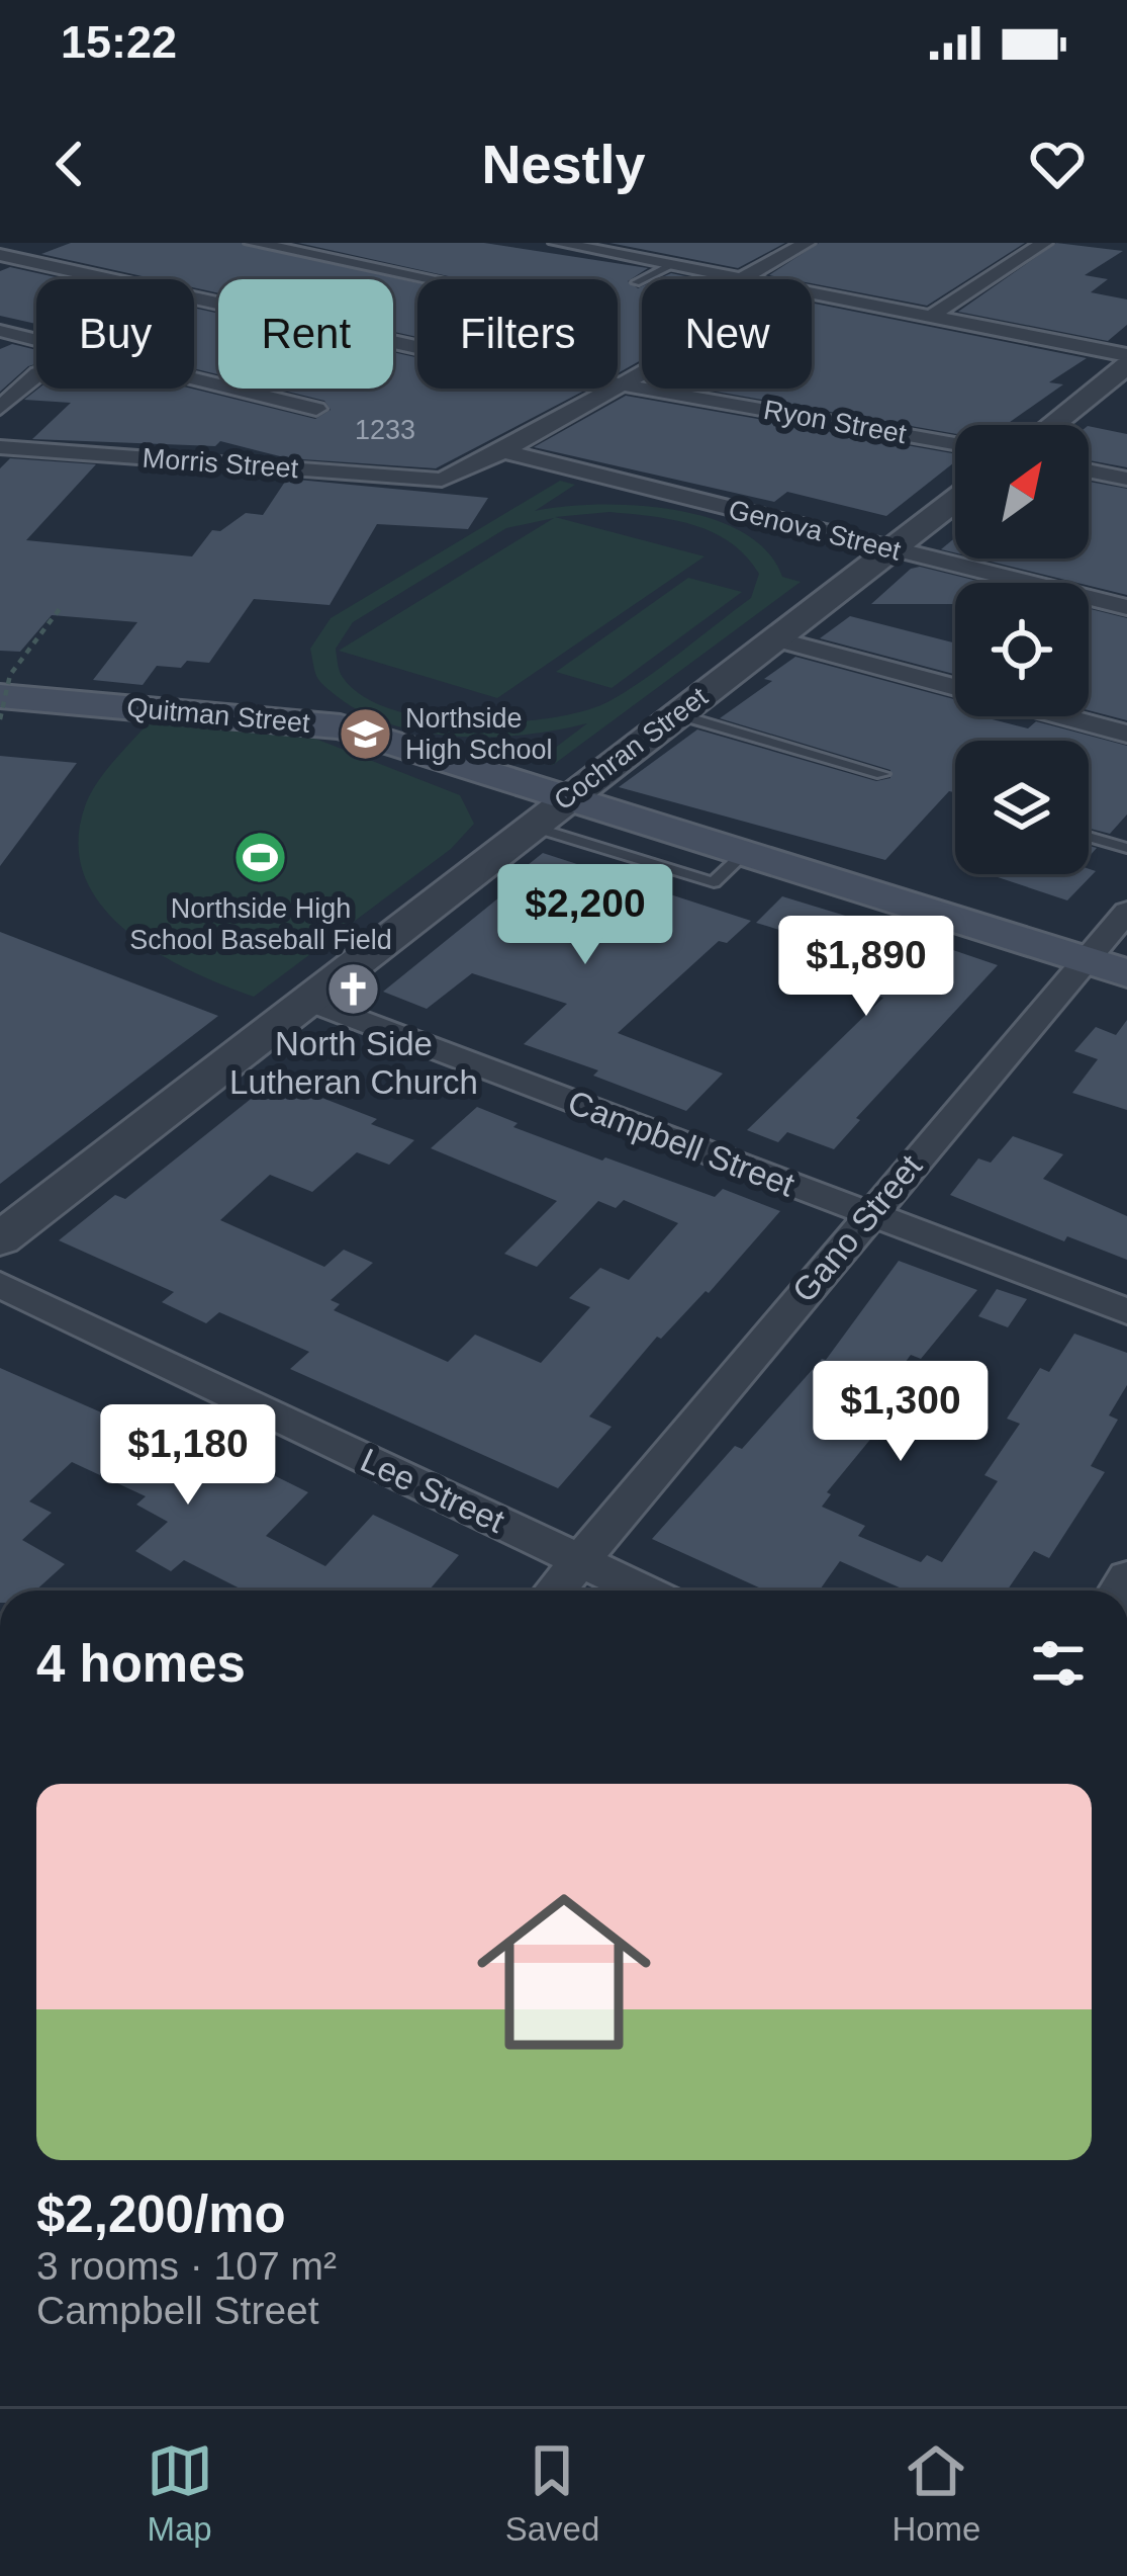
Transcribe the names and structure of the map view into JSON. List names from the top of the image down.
{
  "streets": {
    "main road": ["Quitman Street"],
    "street": [
      "Ryon Street",
      "Morris Street",
      "Genova Street",
      "Cochran Street",
      "Campbell Street",
      "Gano Street",
      "Lee Street"
    ]
  },
  "crossings": [
    ["Morris Street", "Genova Street"],
    ["Genova Street", "Cochran Street"],
    ["Quitman Street", "Cochran Street"],
    ["Quitman Street", "Gano Street"],
    ["Cochran Street", "Campbell Street"],
    ["Campbell Street", "Gano Street"],
    ["Gano Street", "Lee Street"]
  ],
  "places": {
    "school or university": ["Northside High School"],
    "sports": ["Northside High School Baseball Field"],
    "church": ["North Side Lutheran Church"]
  },
  "house_numbers": ["1233"],
  "north": "top right",
  "page": {
    "status": "15:22",
    "header": "Nestly",
    "chip": [
      "Buy",
      "Rent",
      "Filters",
      "New"
    ],
    "price": [
      "$2,200",
      "$1,890",
      "$1,300",
      "$1,180"
    ],
    "heading": "4 homes",
    "list": [
      {
        "name": "$2,200/mo",
        "note": "3 rooms · 107 m² · Campbell Street"
      }
    ],
    "tabs": ["Map", "Saved", "Home"]
  }
}
